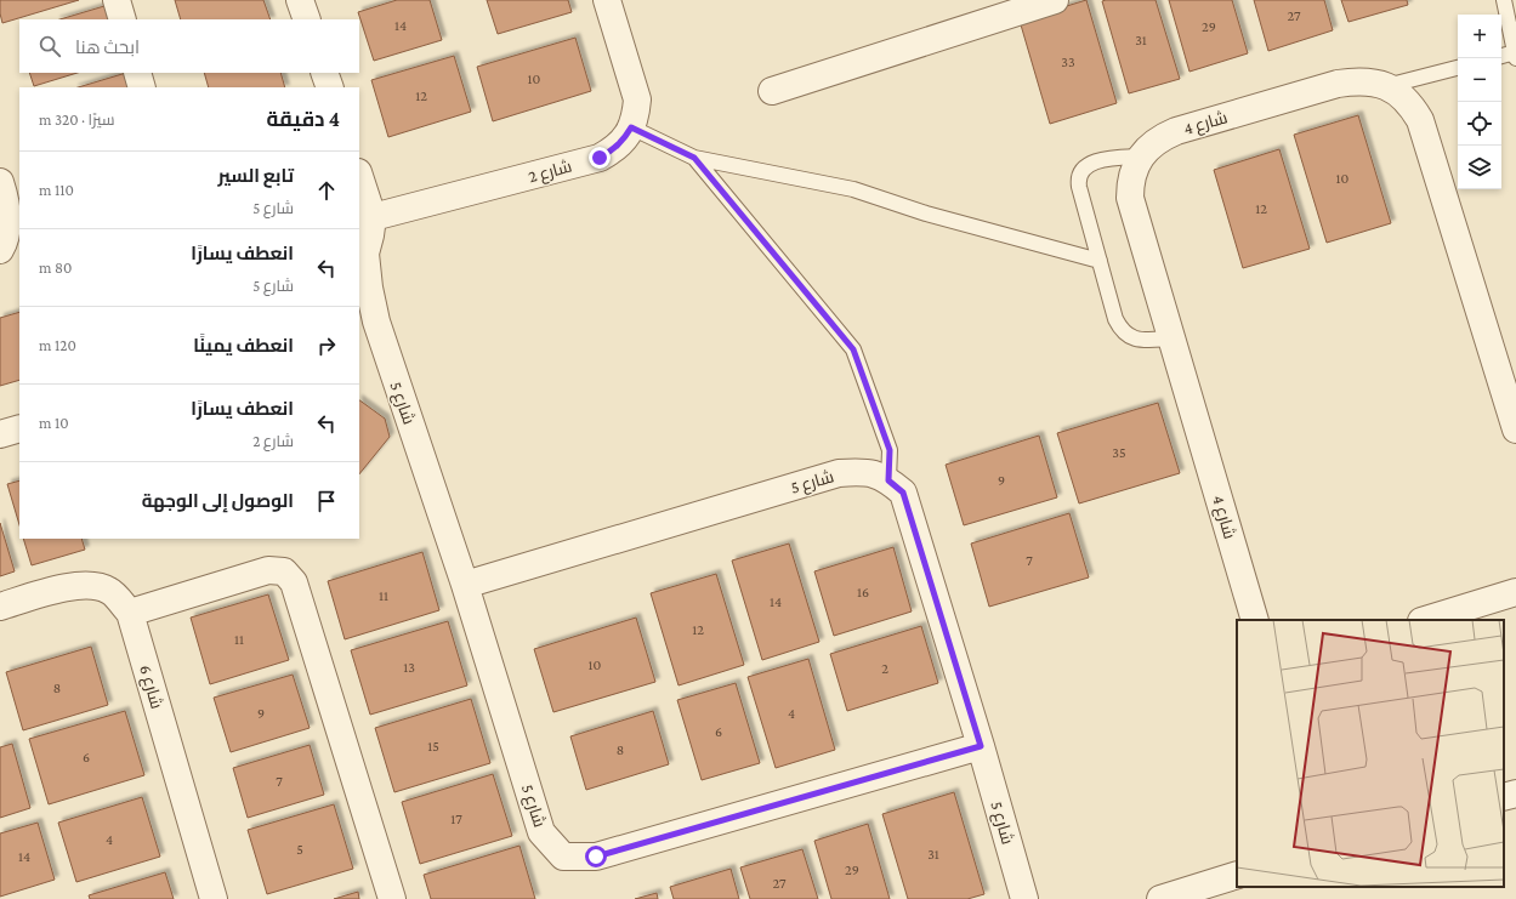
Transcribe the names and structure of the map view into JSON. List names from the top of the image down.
{
  "streets": {
    "street": [
      "شارع 4",
      "شارع 2",
      "شارع 5",
      "شارع 6"
    ]
  },
  "crossings": [
    ["شارع 2", "شارع 5"]
  ],
  "house_numbers": [
    "27",
    "14",
    "29",
    "31",
    "33",
    "10",
    "12",
    "10",
    "12",
    "35",
    "9",
    "7",
    "16",
    "11",
    "14",
    "12",
    "11",
    "10",
    "13",
    "2",
    "8",
    "9",
    "4",
    "6",
    "15",
    "8",
    "6",
    "7",
    "17",
    "4",
    "5",
    "31",
    "14",
    "29",
    "27"
  ],
  "page": {
    "map_buttons": ["+", "−"],
    "search": "ابحث هنا",
    "heading": ["4 دقيقة", "سيرًا · 320 m"],
    "list": [
      ["تابع السير", "شارع 5", "110 m"],
      ["انعطف يسارًا", "شارع 5", "80 m"],
      ["انعطف يمينًا", "120 m"],
      ["انعطف يسارًا", "شارع 2", "10 m"],
      "الوصول إلى الوجهة"
    ]
  }
}
